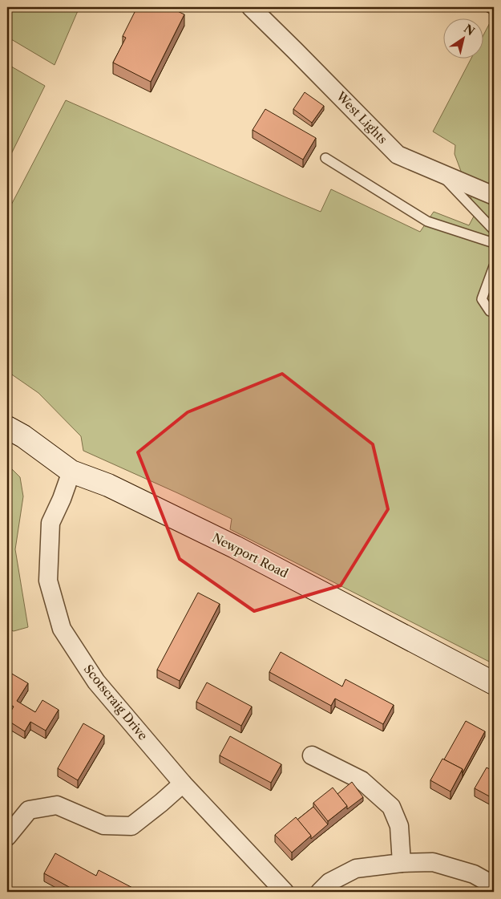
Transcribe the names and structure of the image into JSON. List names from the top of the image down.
{
  "streets": {
    "main road": ["Newport Road"],
    "street": ["West Lights", "Scotscraig Drive"]
  },
  "crossings": [
    ["Newport Road", "Scotscraig Drive"]
  ],
  "north": "top right"
}
